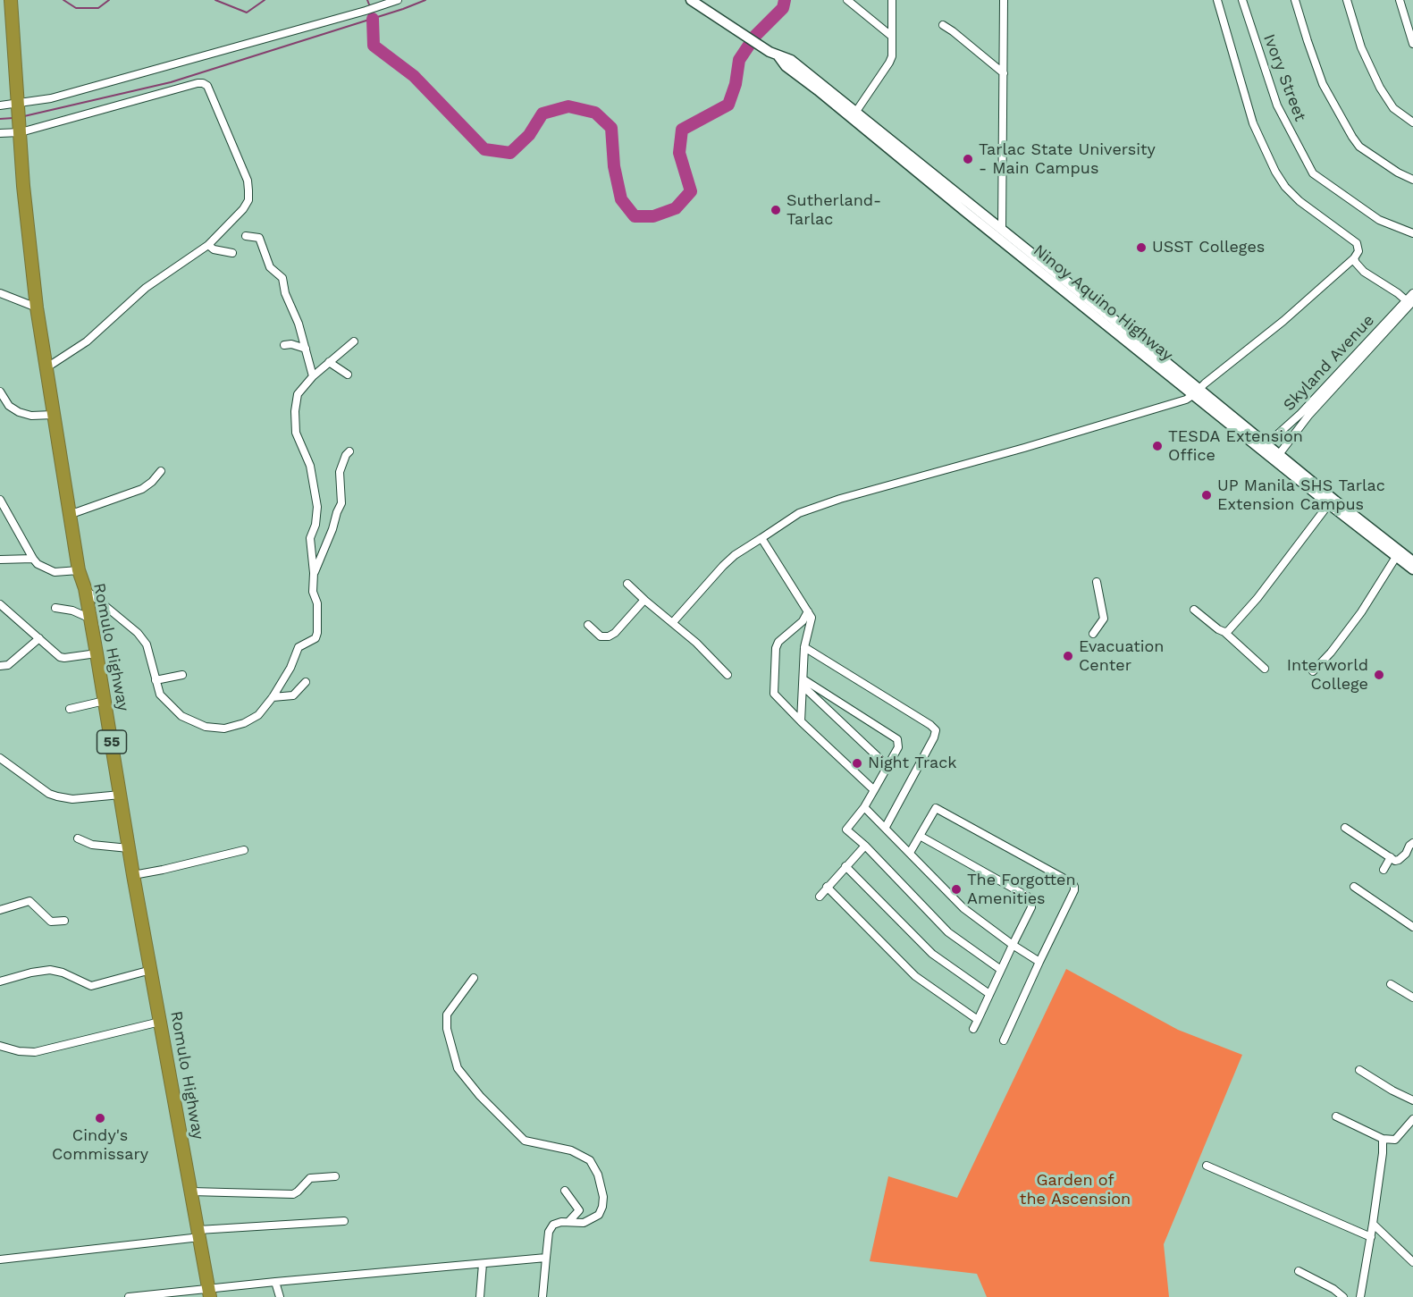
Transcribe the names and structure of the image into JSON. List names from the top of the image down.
{
  "streets": {
    "highway": ["Romulo Highway", "55"],
    "main road": ["Ninoy Aquino Highway"],
    "street": ["Ivory Street", "Skyland Avenue"]
  },
  "crossings": [
    ["Ninoy Aquino Highway", "Skyland Avenue"]
  ],
  "parks": ["Garden of the Ascension"],
  "places": [
    "Tarlac State University - Main Campus",
    "Sutherland- Tarlac",
    "USST Colleges",
    "TESDA Extension Office",
    "UP Manila SHS Tarlac Extension Campus",
    "Evacuation Center",
    "Interworld College",
    "Night Track",
    "The Forgotten Amenities",
    "Cindy's Commissary"
  ]
}
